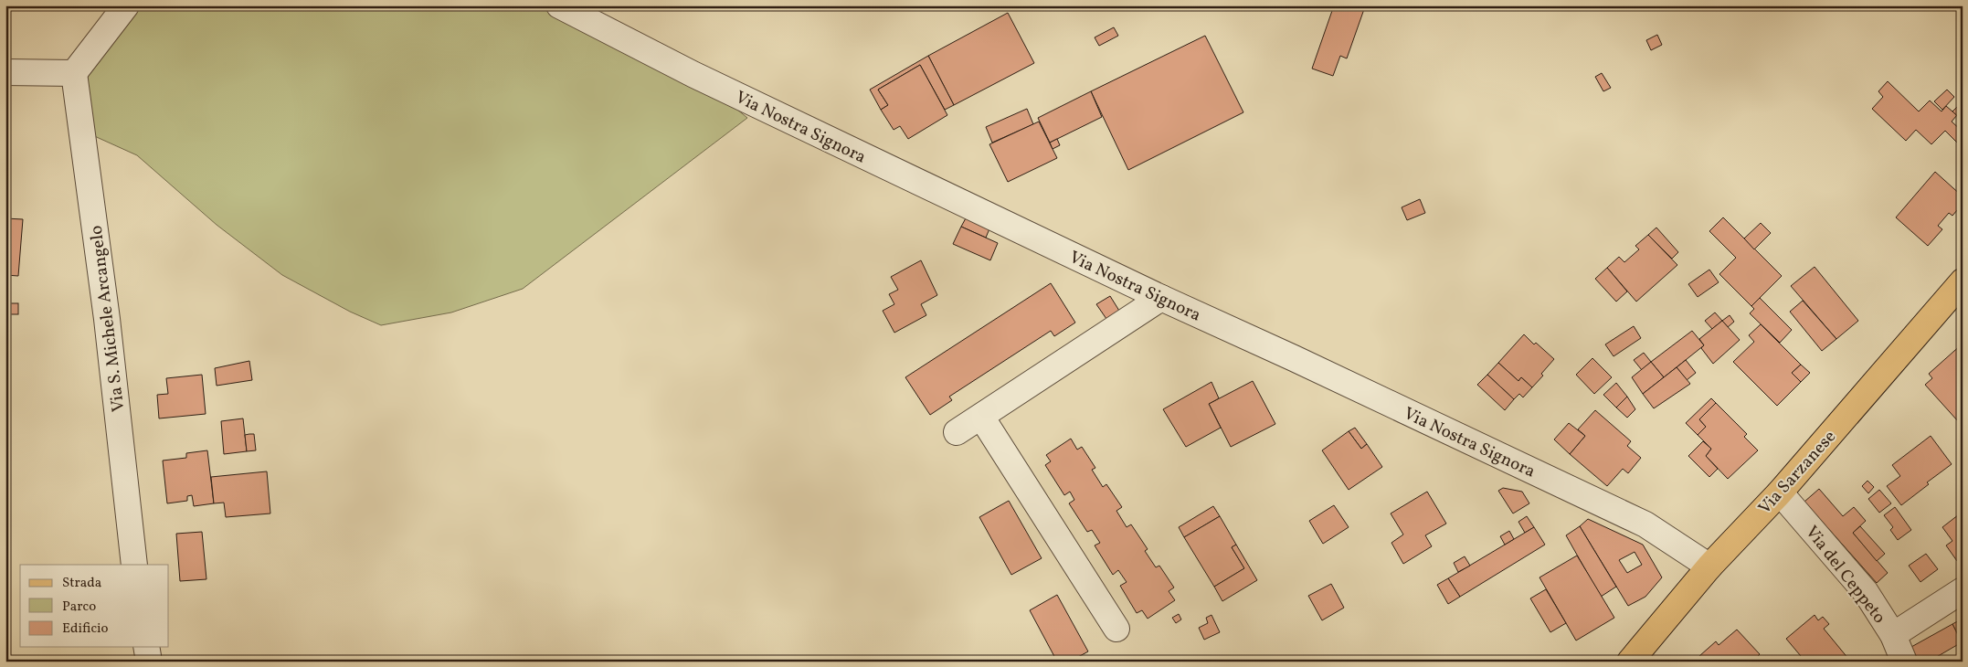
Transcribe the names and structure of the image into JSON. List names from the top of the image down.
{
  "streets": {
    "main road": ["Via Sarzanese"],
    "street": ["Via Nostra Signora", "Via S. Michele Arcangelo", "Via del Ceppeto"]
  },
  "crossings": [
    ["Via Nostra Signora", "Via Sarzanese"],
    ["Via Sarzanese", "Via del Ceppeto"]
  ],
  "legend": ["Strada", "Parco", "Edificio"]
}
